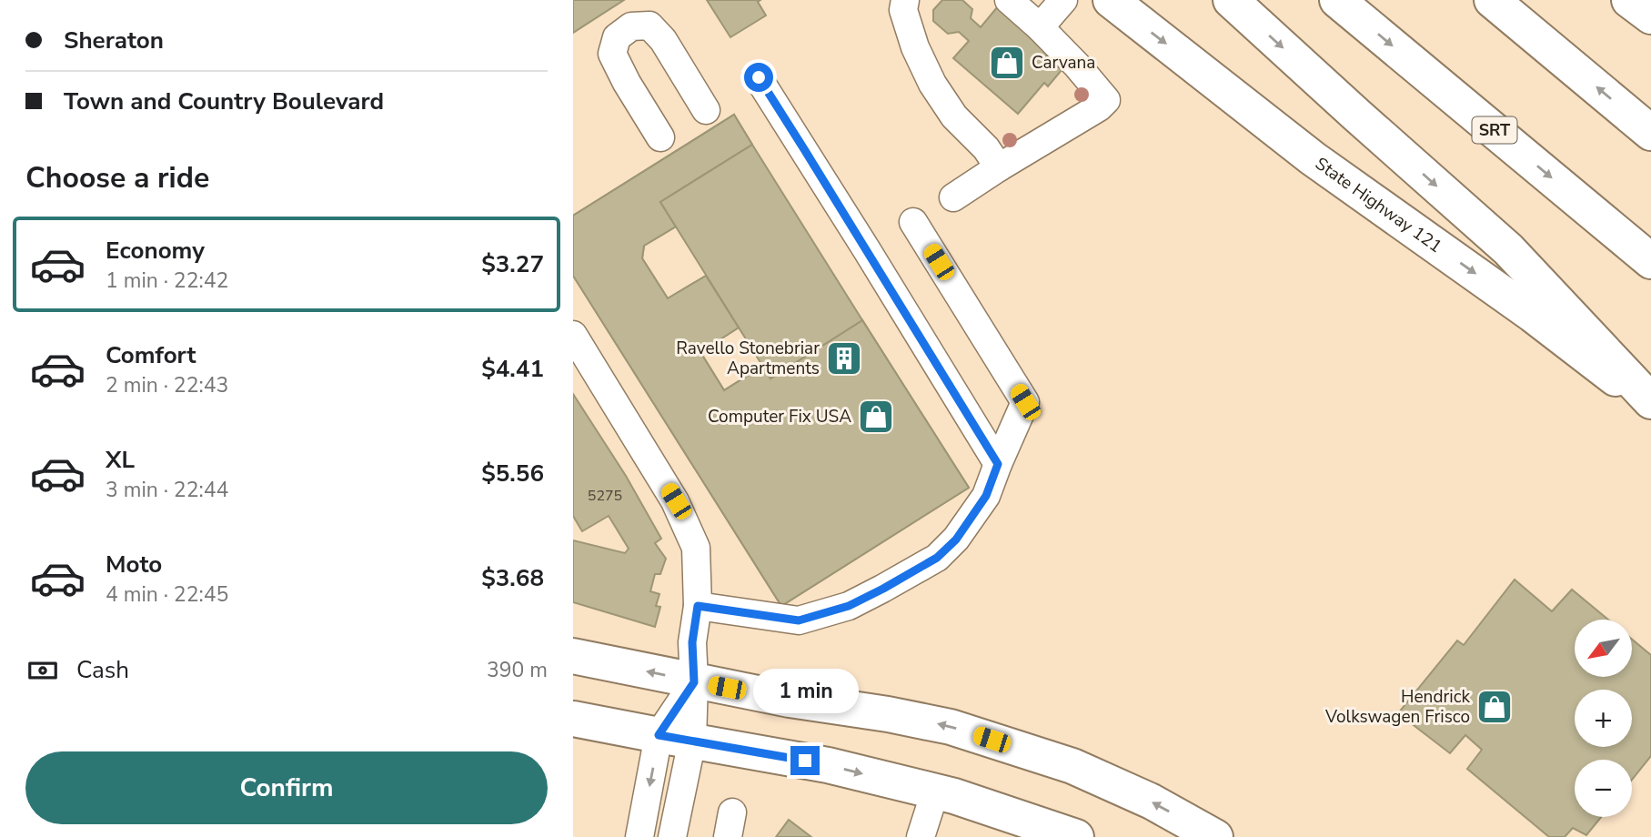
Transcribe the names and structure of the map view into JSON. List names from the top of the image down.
{
  "streets": {
    "main road": ["SRT", "State Highway 121"]
  },
  "places": {
    "shop": ["Carvana", "Computer Fix USA", "Hendrick Volkswagen Frisco"],
    "building": ["Ravello Stonebriar Apartments"]
  },
  "house_numbers": ["5275"],
  "north": "bottom left",
  "page": {
    "banner": ["Sheraton", "Town and Country Boulevard"],
    "heading": "Choose a ride",
    "list": [
      {
        "name": "Economy",
        "note": "1 min · 22:42",
        "value": "$3.27"
      },
      {
        "name": "Comfort",
        "note": "2 min · 22:43",
        "value": "$4.41"
      },
      {
        "name": "XL",
        "note": "3 min · 22:44",
        "value": "$5.56"
      },
      {
        "name": "Moto",
        "note": "4 min · 22:45",
        "value": "$3.68"
      }
    ],
    "map_buttons": ["+", "−"],
    "pay": ["Cash", "390 m"],
    "bubble": "1 min",
    "buttons": "Confirm"
  }
}
